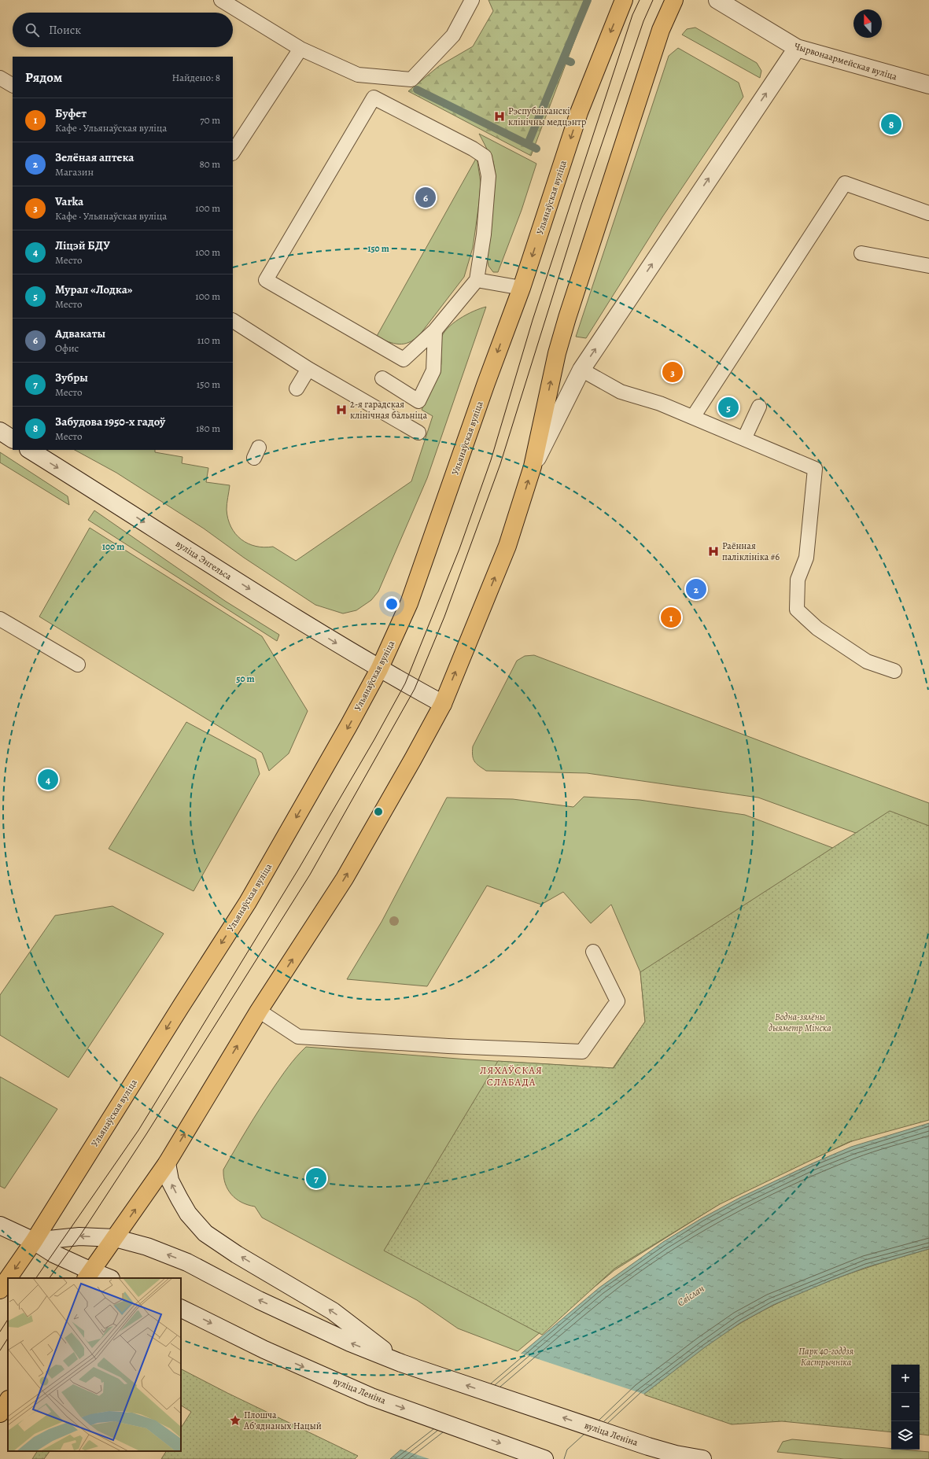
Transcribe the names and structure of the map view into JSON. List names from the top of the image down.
{
  "streets": {
    "main road": [
      "Чырвонаармейская вуліца",
      "Ульянаўская вуліца",
      "вуліца Энгельса",
      "вуліца Леніна"
    ]
  },
  "crossings": [
    ["Ульянаўская вуліца", "вуліца Энгельса"],
    ["Ульянаўская вуліца", "вуліца Леніна"]
  ],
  "one_way": ["вуліца Энгельса"],
  "districts": ["ЛЯХАЎСКАЯ СЛАБАДА"],
  "water": ["Свіслач"],
  "parks": ["Водна-зялёны дыяметр Мінска", "Парк 40-годдзя Кастрычніка"],
  "places": {
    "hospital": ["Рэспубліканскі клінічны медцэнтр", "2-я гарадская клінічная бальніца", "Раённая паліклініка #6"],
    "place": ["Плошча Абʼяднаных Нацый"]
  },
  "north": "top",
  "page": {
    "search": "Поиск",
    "heading": ["Рядом", "Найдено: 8"],
    "list": [
      {
        "mark": "1",
        "name": "Буфет",
        "note": "Кафе · Ульянаўская вуліца",
        "value": "70 m"
      },
      {
        "mark": "2",
        "name": "Зелёная аптека",
        "note": "Магазин",
        "value": "80 m"
      },
      {
        "mark": "3",
        "name": "Varka",
        "note": "Кафе · Ульянаўская вуліца",
        "value": "100 m"
      },
      {
        "mark": "4",
        "name": "Ліцэй БДУ",
        "note": "Место",
        "value": "100 m"
      },
      {
        "mark": "5",
        "name": "Мурал «Лодка»",
        "note": "Место",
        "value": "100 m"
      },
      {
        "mark": "6",
        "name": "Адвакаты",
        "note": "Офис",
        "value": "110 m"
      },
      {
        "mark": "7",
        "name": "Зубры",
        "note": "Место",
        "value": "150 m"
      },
      {
        "mark": "8",
        "name": "Забудова 1950-х гадоў",
        "note": "Место",
        "value": "180 m"
      }
    ],
    "pins": [
      "8",
      "6",
      "3",
      "5",
      "2",
      "1",
      "4",
      "7"
    ],
    "map_buttons": ["+", "−"]
  },
  "rings": ["150 m", "100 m", "50 m"]
}
